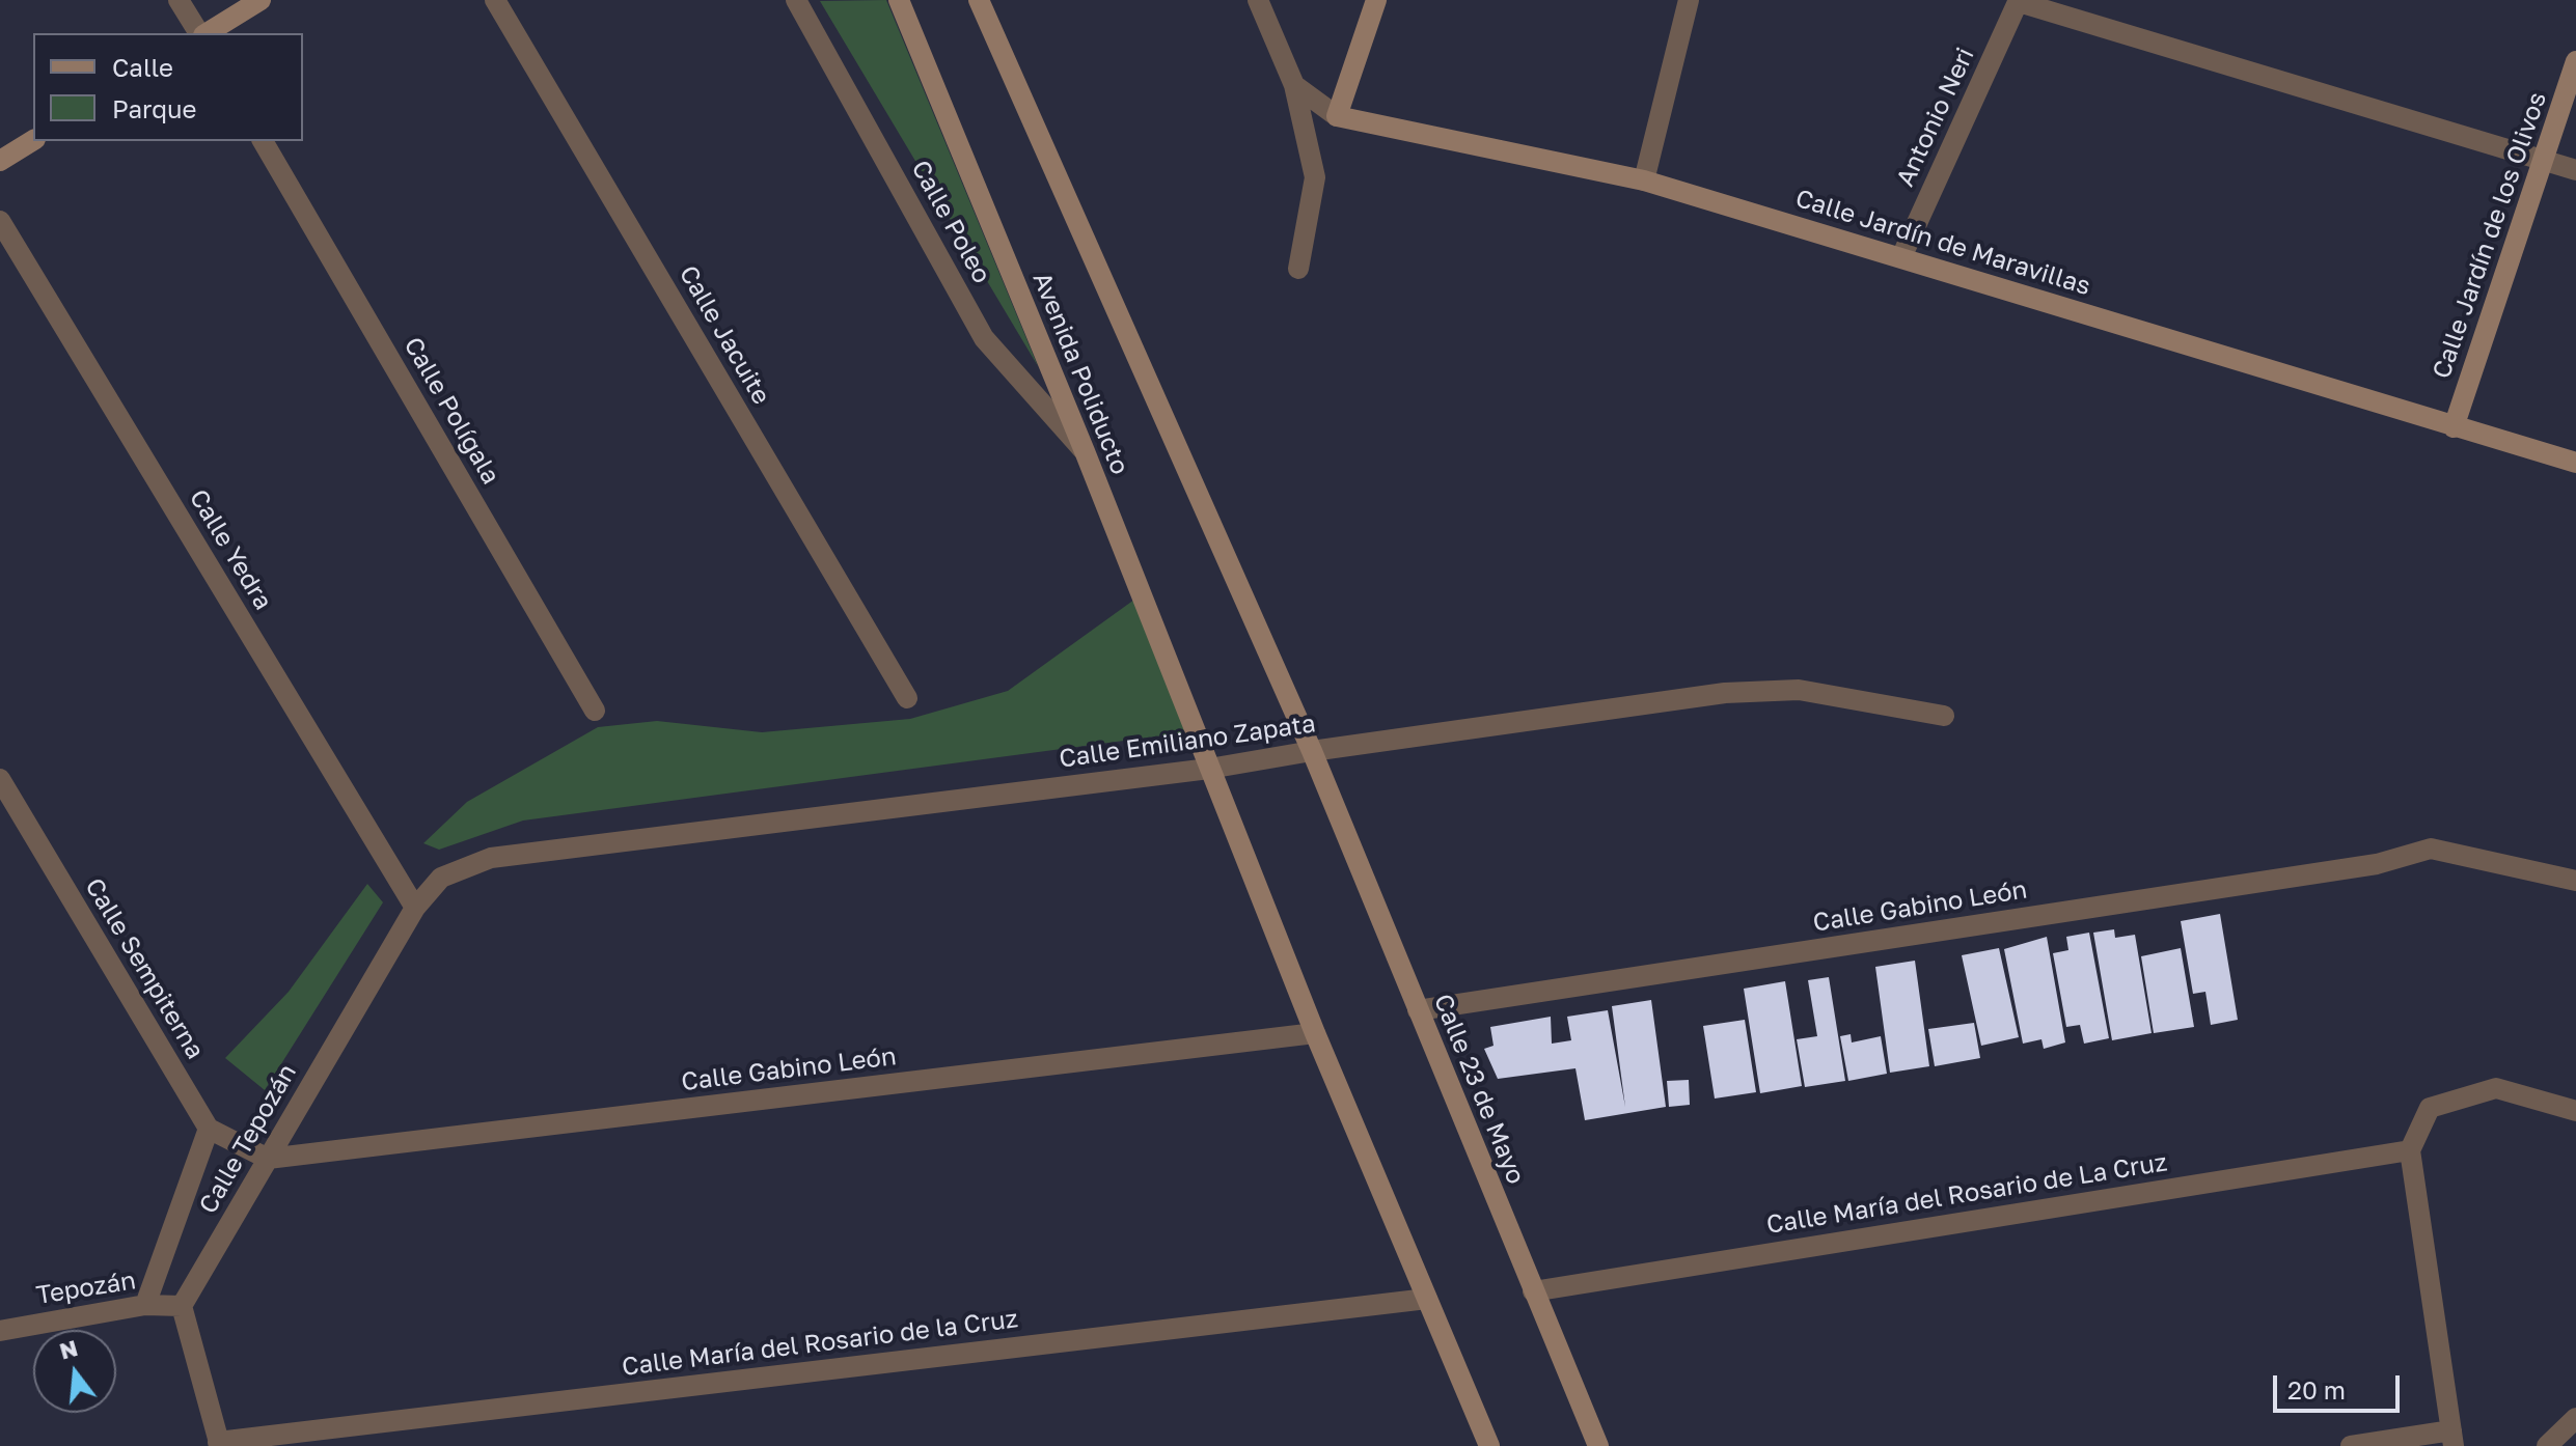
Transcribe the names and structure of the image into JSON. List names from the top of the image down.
{
  "streets": {
    "street": [
      "Antonio Neri",
      "Calle Poleo",
      "Calle Jardín de los Olivos",
      "Calle Jardín de Maravillas",
      "Calle Jacuite",
      "Avenida Poliducto",
      "Calle Polígala",
      "Calle Yedra",
      "Calle Emiliano Zapata",
      "Calle Gabino León",
      "Calle Sempiterna",
      "Calle 23 de Mayo",
      "Calle Tepozán",
      "Calle María del Rosario de La Cruz",
      "Tepozán",
      "Calle María del Rosario de la Cruz"
    ]
  },
  "crossings": [
    ["Antonio Neri", "Calle Jardín de Maravillas"],
    ["Calle Poleo", "Avenida Poliducto"],
    ["Calle Jardín de los Olivos", "Calle Jardín de Maravillas"],
    ["Avenida Poliducto", "Calle Emiliano Zapata"],
    ["Calle Yedra", "Calle Tepozán"],
    ["Calle Emiliano Zapata", "Calle 23 de Mayo"],
    ["Calle Emiliano Zapata", "Calle Tepozán"],
    ["Calle Gabino León", "Calle 23 de Mayo"],
    ["Calle Gabino León", "Calle Tepozán"],
    ["Calle Sempiterna", "Calle Tepozán"],
    ["Calle 23 de Mayo", "Calle María del Rosario de La Cruz"],
    ["Calle Tepozán", "Tepozán"]
  ],
  "legend": ["Calle", "Parque"],
  "scale_bar": "20 m",
  "north": "top"
}
